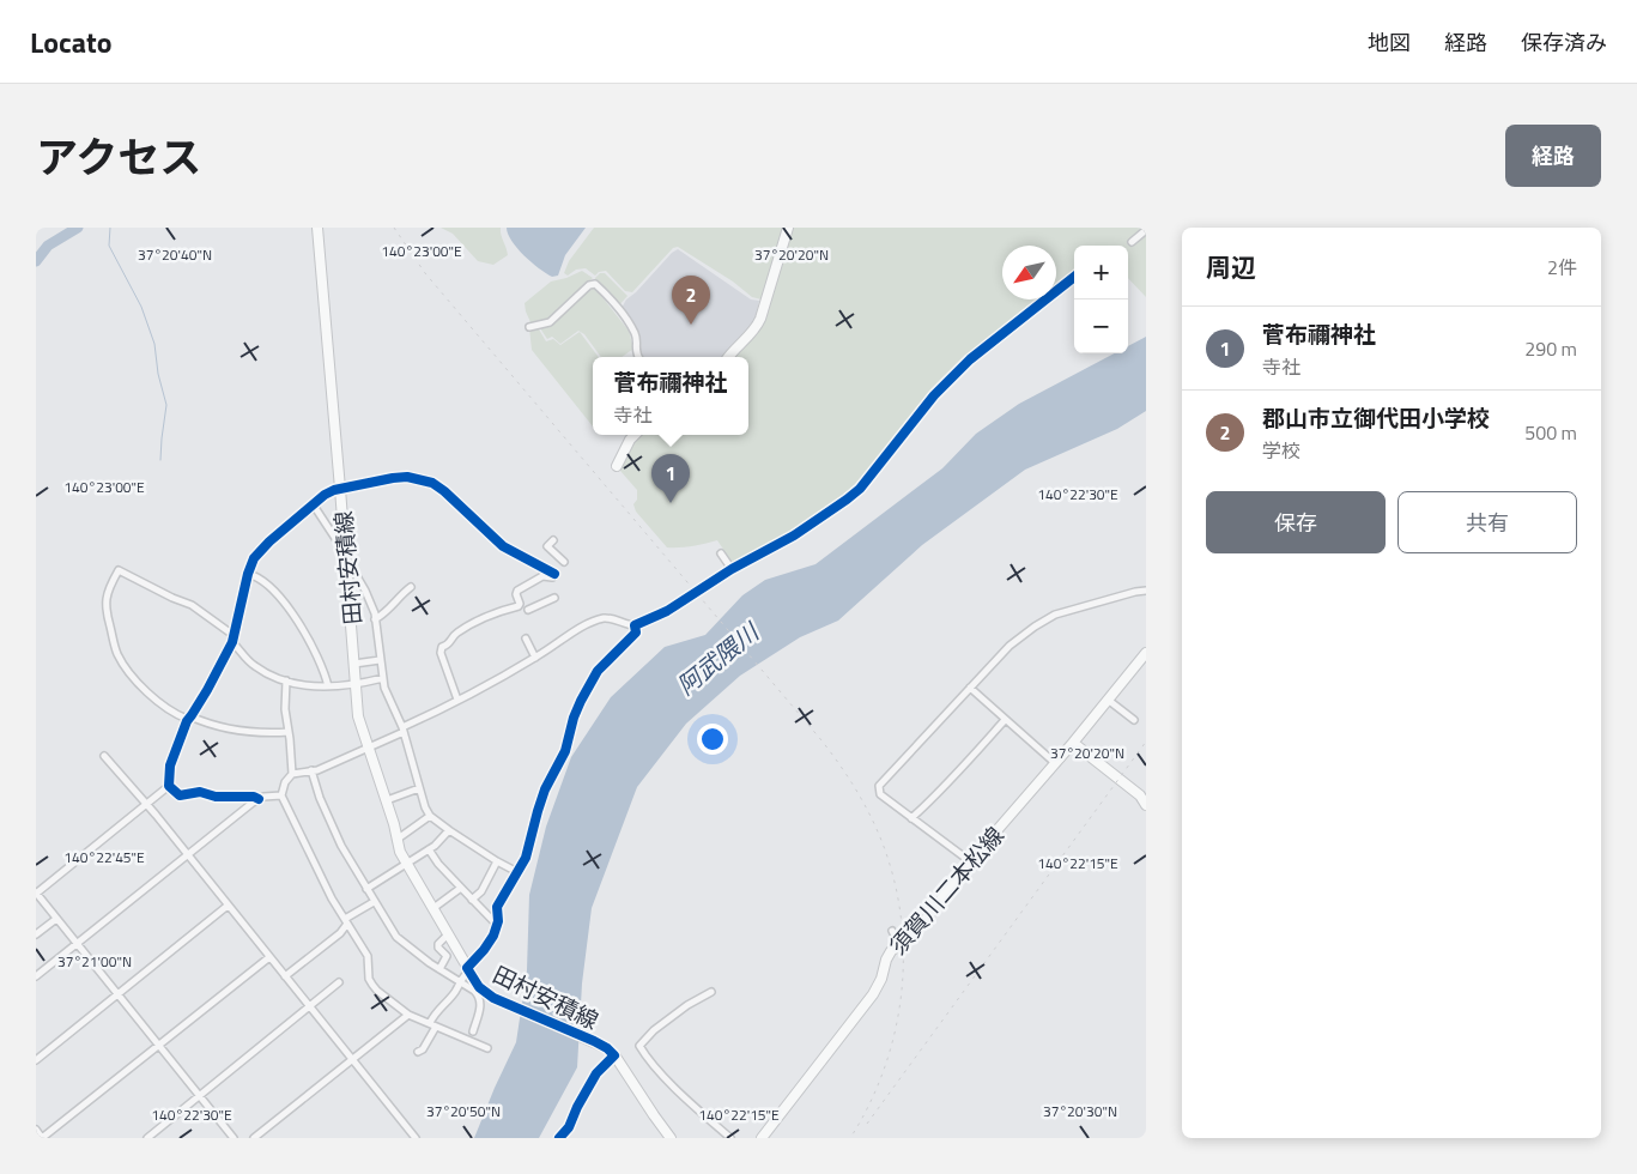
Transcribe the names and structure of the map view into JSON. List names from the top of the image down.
{
  "streets": {
    "main road": ["田村安積線", "須賀川二本松線"]
  },
  "water": ["阿武隈川"],
  "north": "bottom left",
  "page": {
    "header": "Locato",
    "nav": ["地図", "経路", "保存済み"],
    "title": "アクセス",
    "buttons": [
      "経路",
      ["保存", "共有"]
    ],
    "heading": ["周辺", "2件"],
    "map_buttons": ["+", "−"],
    "pins": ["2", "1"],
    "list": [
      {
        "mark": "1",
        "name": "菅布禰神社",
        "note": "寺社",
        "value": "290 m"
      },
      {
        "mark": "2",
        "name": "郡山市立御代田小学校",
        "note": "学校",
        "value": "500 m"
      }
    ],
    "popup": ["菅布禰神社", "寺社"]
  },
  "coordinates": [
    "140°23'00\"E",
    "37°20'40\"N",
    "37°20'20\"N",
    "140°22'30\"E",
    "140°22'45\"E",
    "140°22'15\"E",
    "37°21'00\"N",
    "37°20'50\"N",
    "37°20'30\"N"
  ]
}
